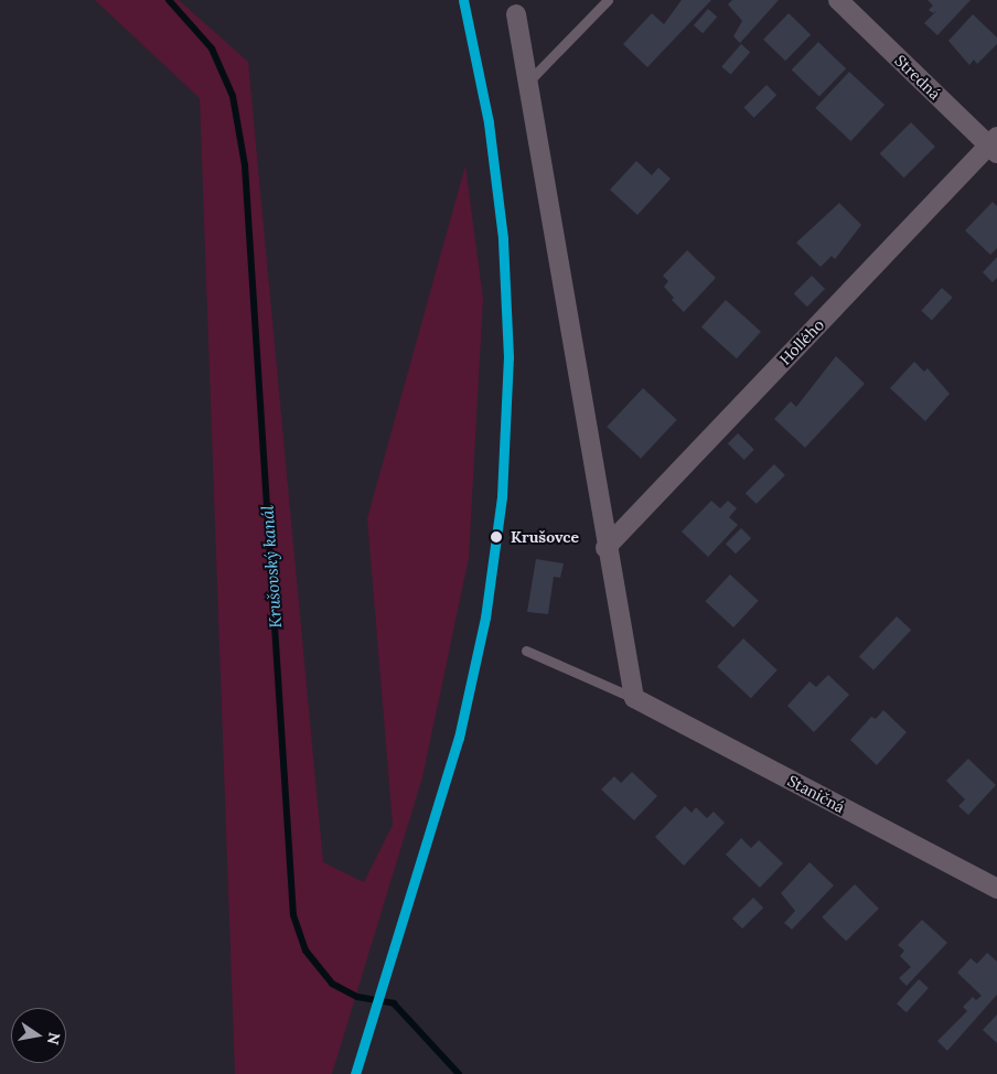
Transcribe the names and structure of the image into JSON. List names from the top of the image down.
{
  "streets": {
    "street": ["Stredná", "Hollého", "Staničná"]
  },
  "crossings": [
    ["Stredná", "Hollého"]
  ],
  "water": ["Krušovský kanál"],
  "places": ["Krušovce"],
  "north": "right"
}
